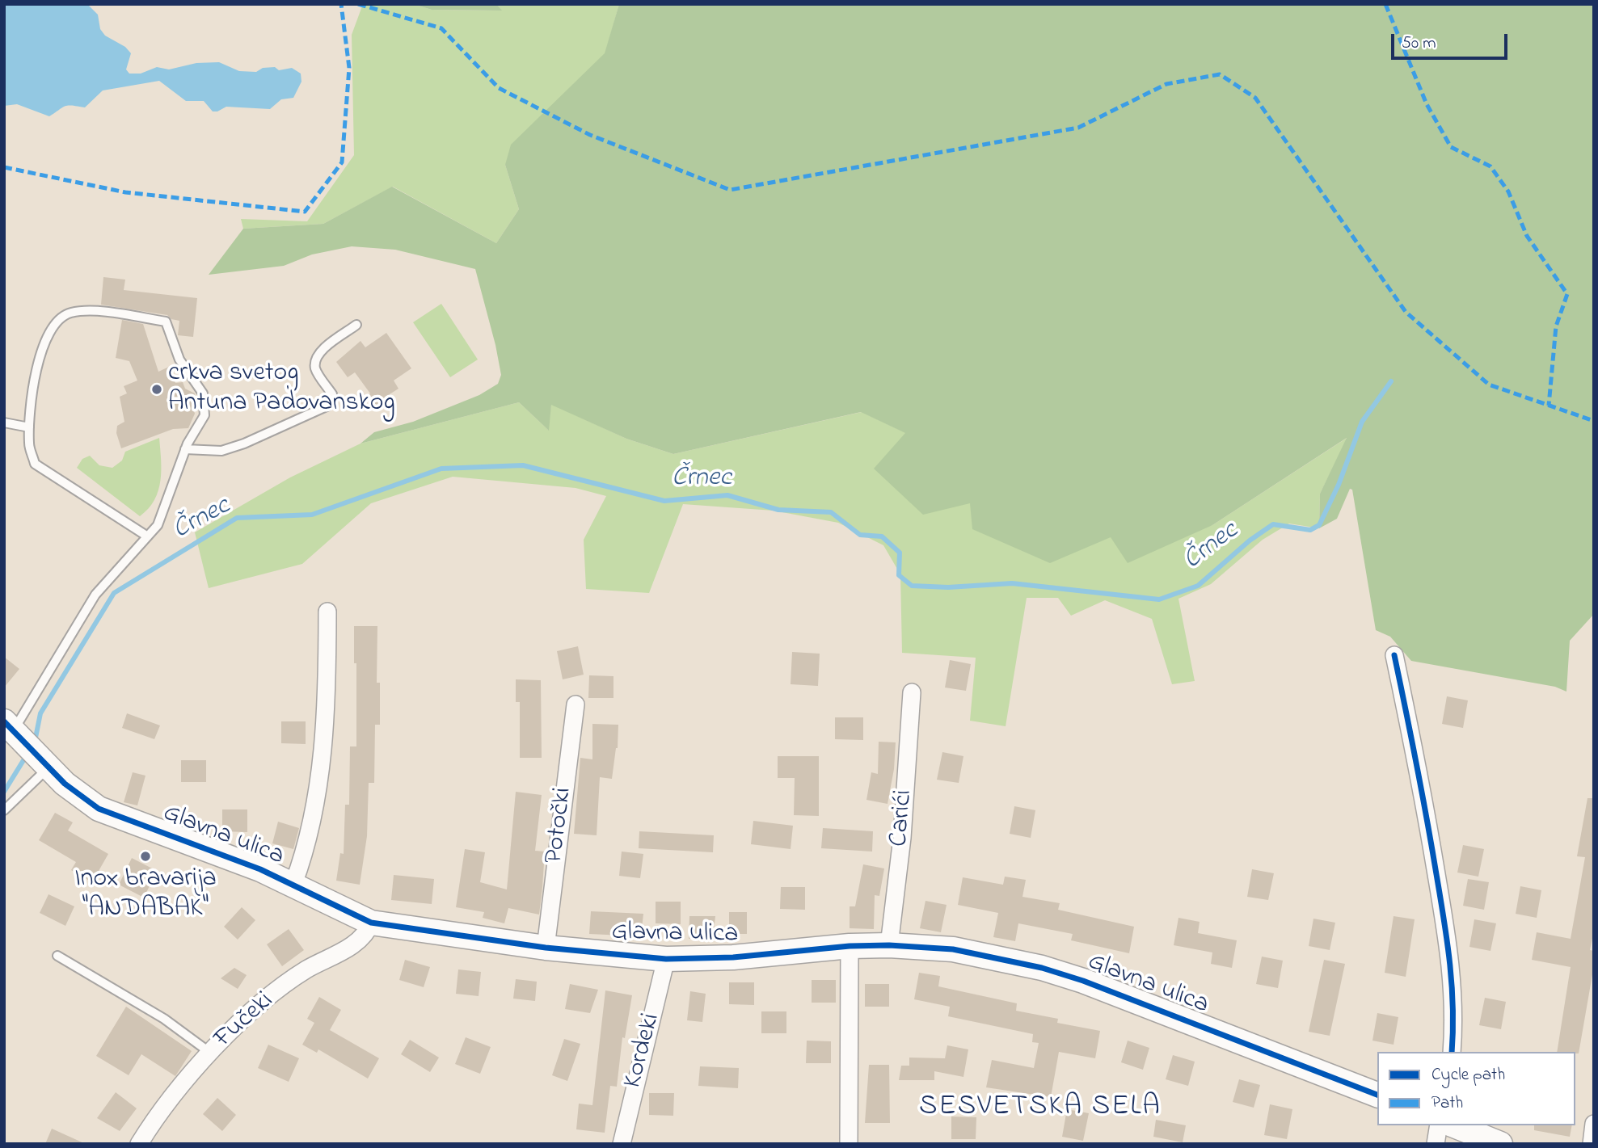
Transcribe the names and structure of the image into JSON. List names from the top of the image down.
{
  "streets": {
    "street": [
      "Carići",
      "Potočki",
      "Glavna ulica",
      "Fučeki",
      "Kordeki"
    ]
  },
  "crossings": [
    ["Carići", "Glavna ulica"],
    ["Potočki", "Glavna ulica"],
    ["Glavna ulica", "Fučeki"],
    ["Glavna ulica", "Kordeki"]
  ],
  "districts": ["SESVETSKA SELA"],
  "water": ["Črnec"],
  "places": ["crkva svetog Antuna Padovanskog", "Inox bravarija \"ANDABAK\""],
  "legend": ["Cycle path", "Path"],
  "scale_bar": "50 m"
}
